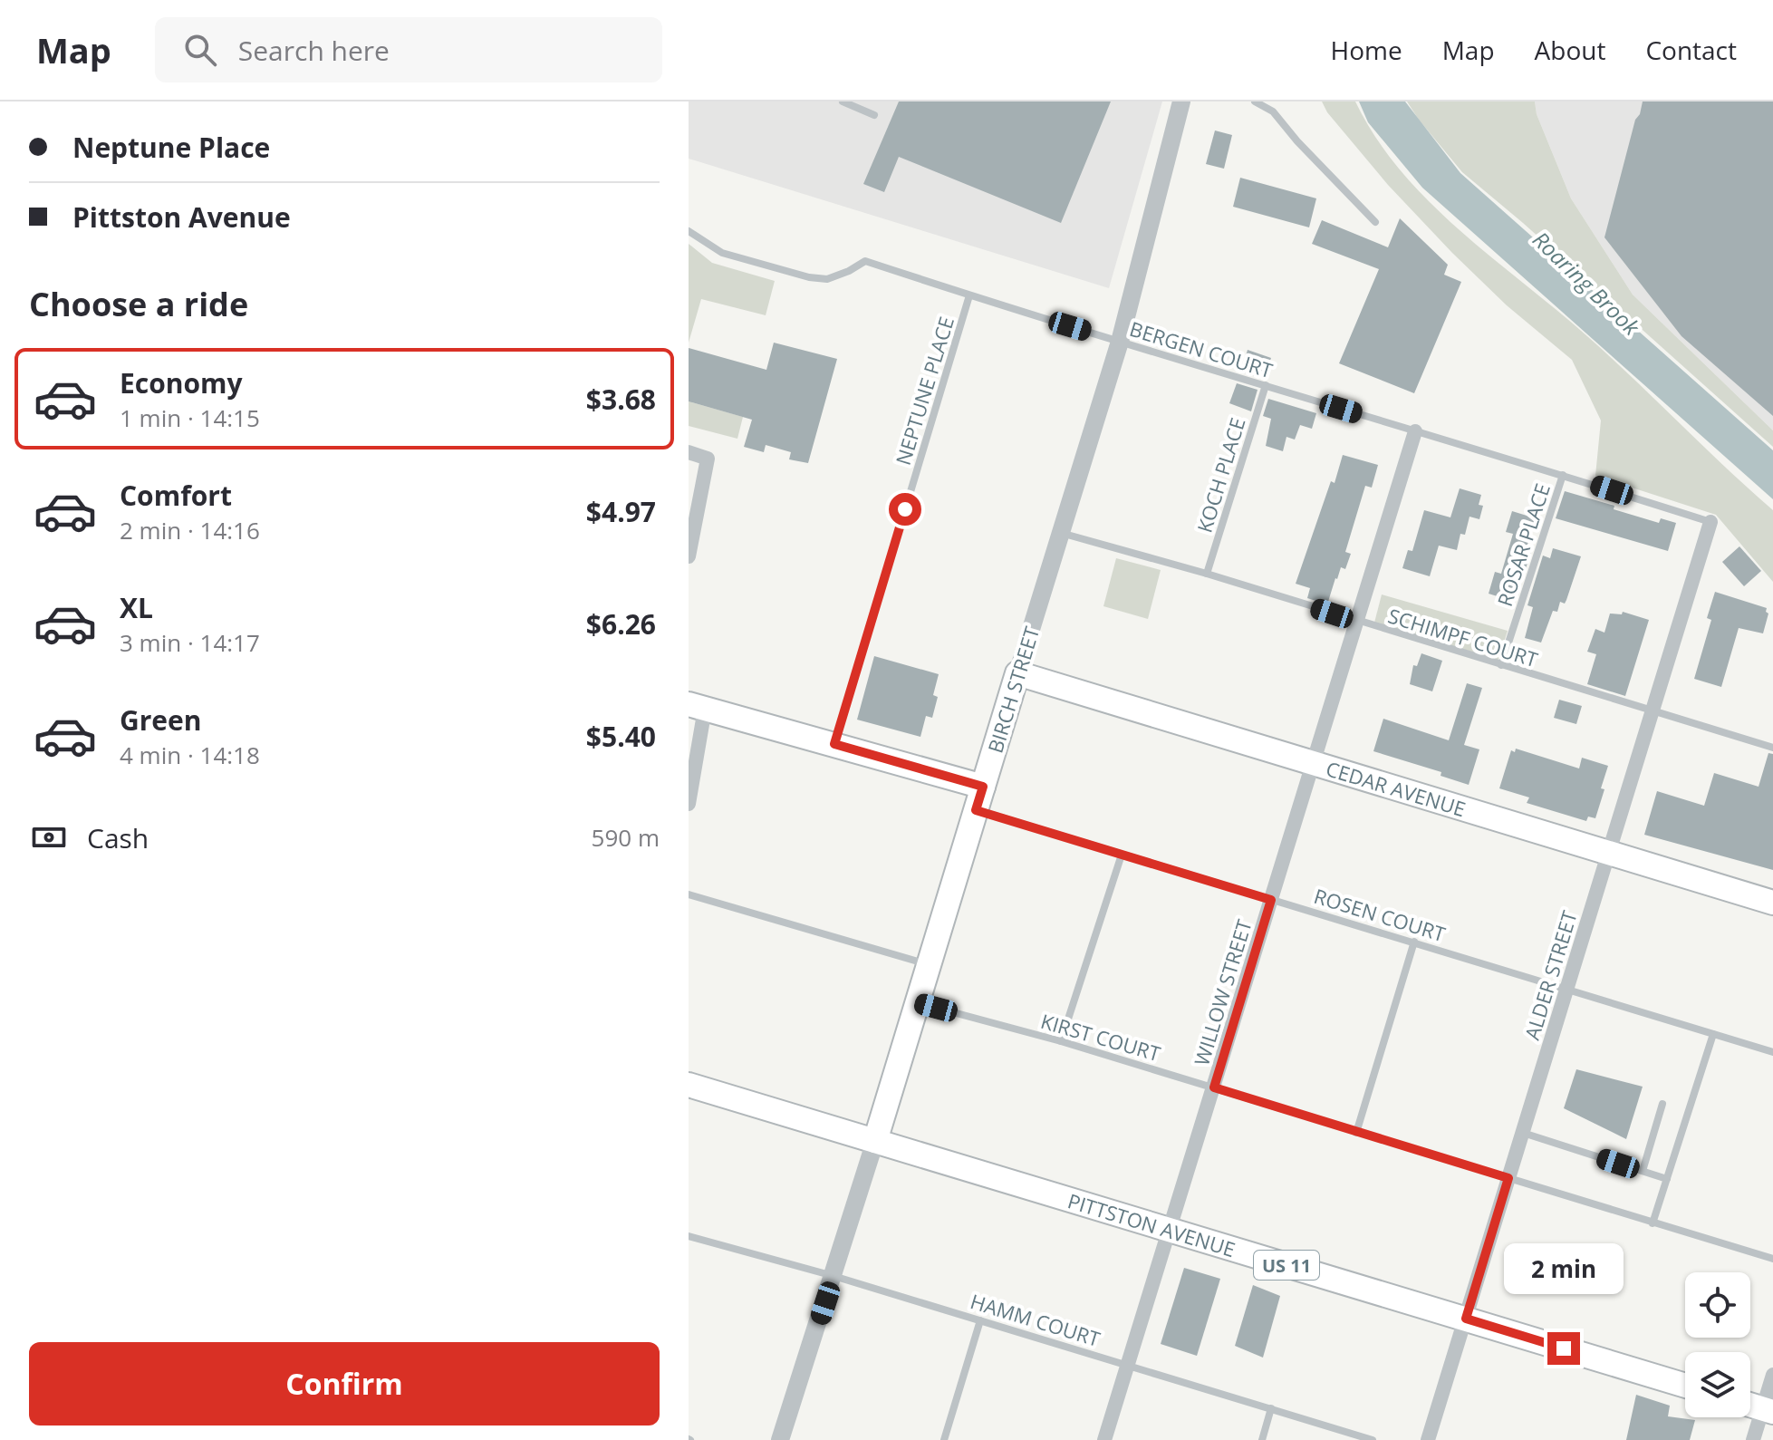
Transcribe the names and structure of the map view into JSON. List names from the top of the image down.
{
  "streets": {
    "main road": [
      "BIRCH STREET",
      "CEDAR AVENUE",
      "PITTSTON AVENUE",
      "US 11"
    ],
    "street": ["ALDER STREET", "WILLOW STREET"],
    "lane": [
      "BERGEN COURT",
      "NEPTUNE PLACE",
      "KOCH PLACE",
      "ROSAR PLACE",
      "SCHIMPF COURT",
      "ROSEN COURT",
      "KIRST COURT",
      "HAMM COURT"
    ]
  },
  "crossings": [
    ["BERGEN COURT", "NEPTUNE PLACE"],
    ["BERGEN COURT", "KOCH PLACE"],
    ["BERGEN COURT", "ROSAR PLACE"],
    ["BERGEN COURT", "BIRCH STREET"],
    ["BERGEN COURT", "ALDER STREET"],
    ["BERGEN COURT", "WILLOW STREET"],
    ["KOCH PLACE", "SCHIMPF COURT"],
    ["ROSAR PLACE", "SCHIMPF COURT"],
    ["SCHIMPF COURT", "BIRCH STREET"],
    ["SCHIMPF COURT", "ALDER STREET"],
    ["SCHIMPF COURT", "WILLOW STREET"],
    ["BIRCH STREET", "CEDAR AVENUE"],
    ["BIRCH STREET", "ROSEN COURT"],
    ["BIRCH STREET", "KIRST COURT"],
    ["BIRCH STREET", "PITTSTON AVENUE"],
    ["BIRCH STREET", "HAMM COURT"],
    ["CEDAR AVENUE", "ALDER STREET"],
    ["CEDAR AVENUE", "WILLOW STREET"],
    ["ROSEN COURT", "ALDER STREET"],
    ["ROSEN COURT", "WILLOW STREET"],
    ["ALDER STREET", "KIRST COURT"],
    ["ALDER STREET", "PITTSTON AVENUE"],
    ["WILLOW STREET", "KIRST COURT"],
    ["WILLOW STREET", "PITTSTON AVENUE"],
    ["WILLOW STREET", "HAMM COURT"]
  ],
  "water": ["Roaring Brook"],
  "page": {
    "header": "Map",
    "search": "Search here",
    "nav": [
      "Home",
      "Map",
      "About",
      "Contact"
    ],
    "banner": ["Neptune Place", "Pittston Avenue"],
    "heading": "Choose a ride",
    "list": [
      {
        "name": "Economy",
        "note": "1 min · 14:15",
        "value": "$3.68"
      },
      {
        "name": "Comfort",
        "note": "2 min · 14:16",
        "value": "$4.97"
      },
      {
        "name": "XL",
        "note": "3 min · 14:17",
        "value": "$6.26"
      },
      {
        "name": "Green",
        "note": "4 min · 14:18",
        "value": "$5.40"
      }
    ],
    "pay": ["Cash", "590 m"],
    "bubble": "2 min",
    "buttons": "Confirm"
  }
}
